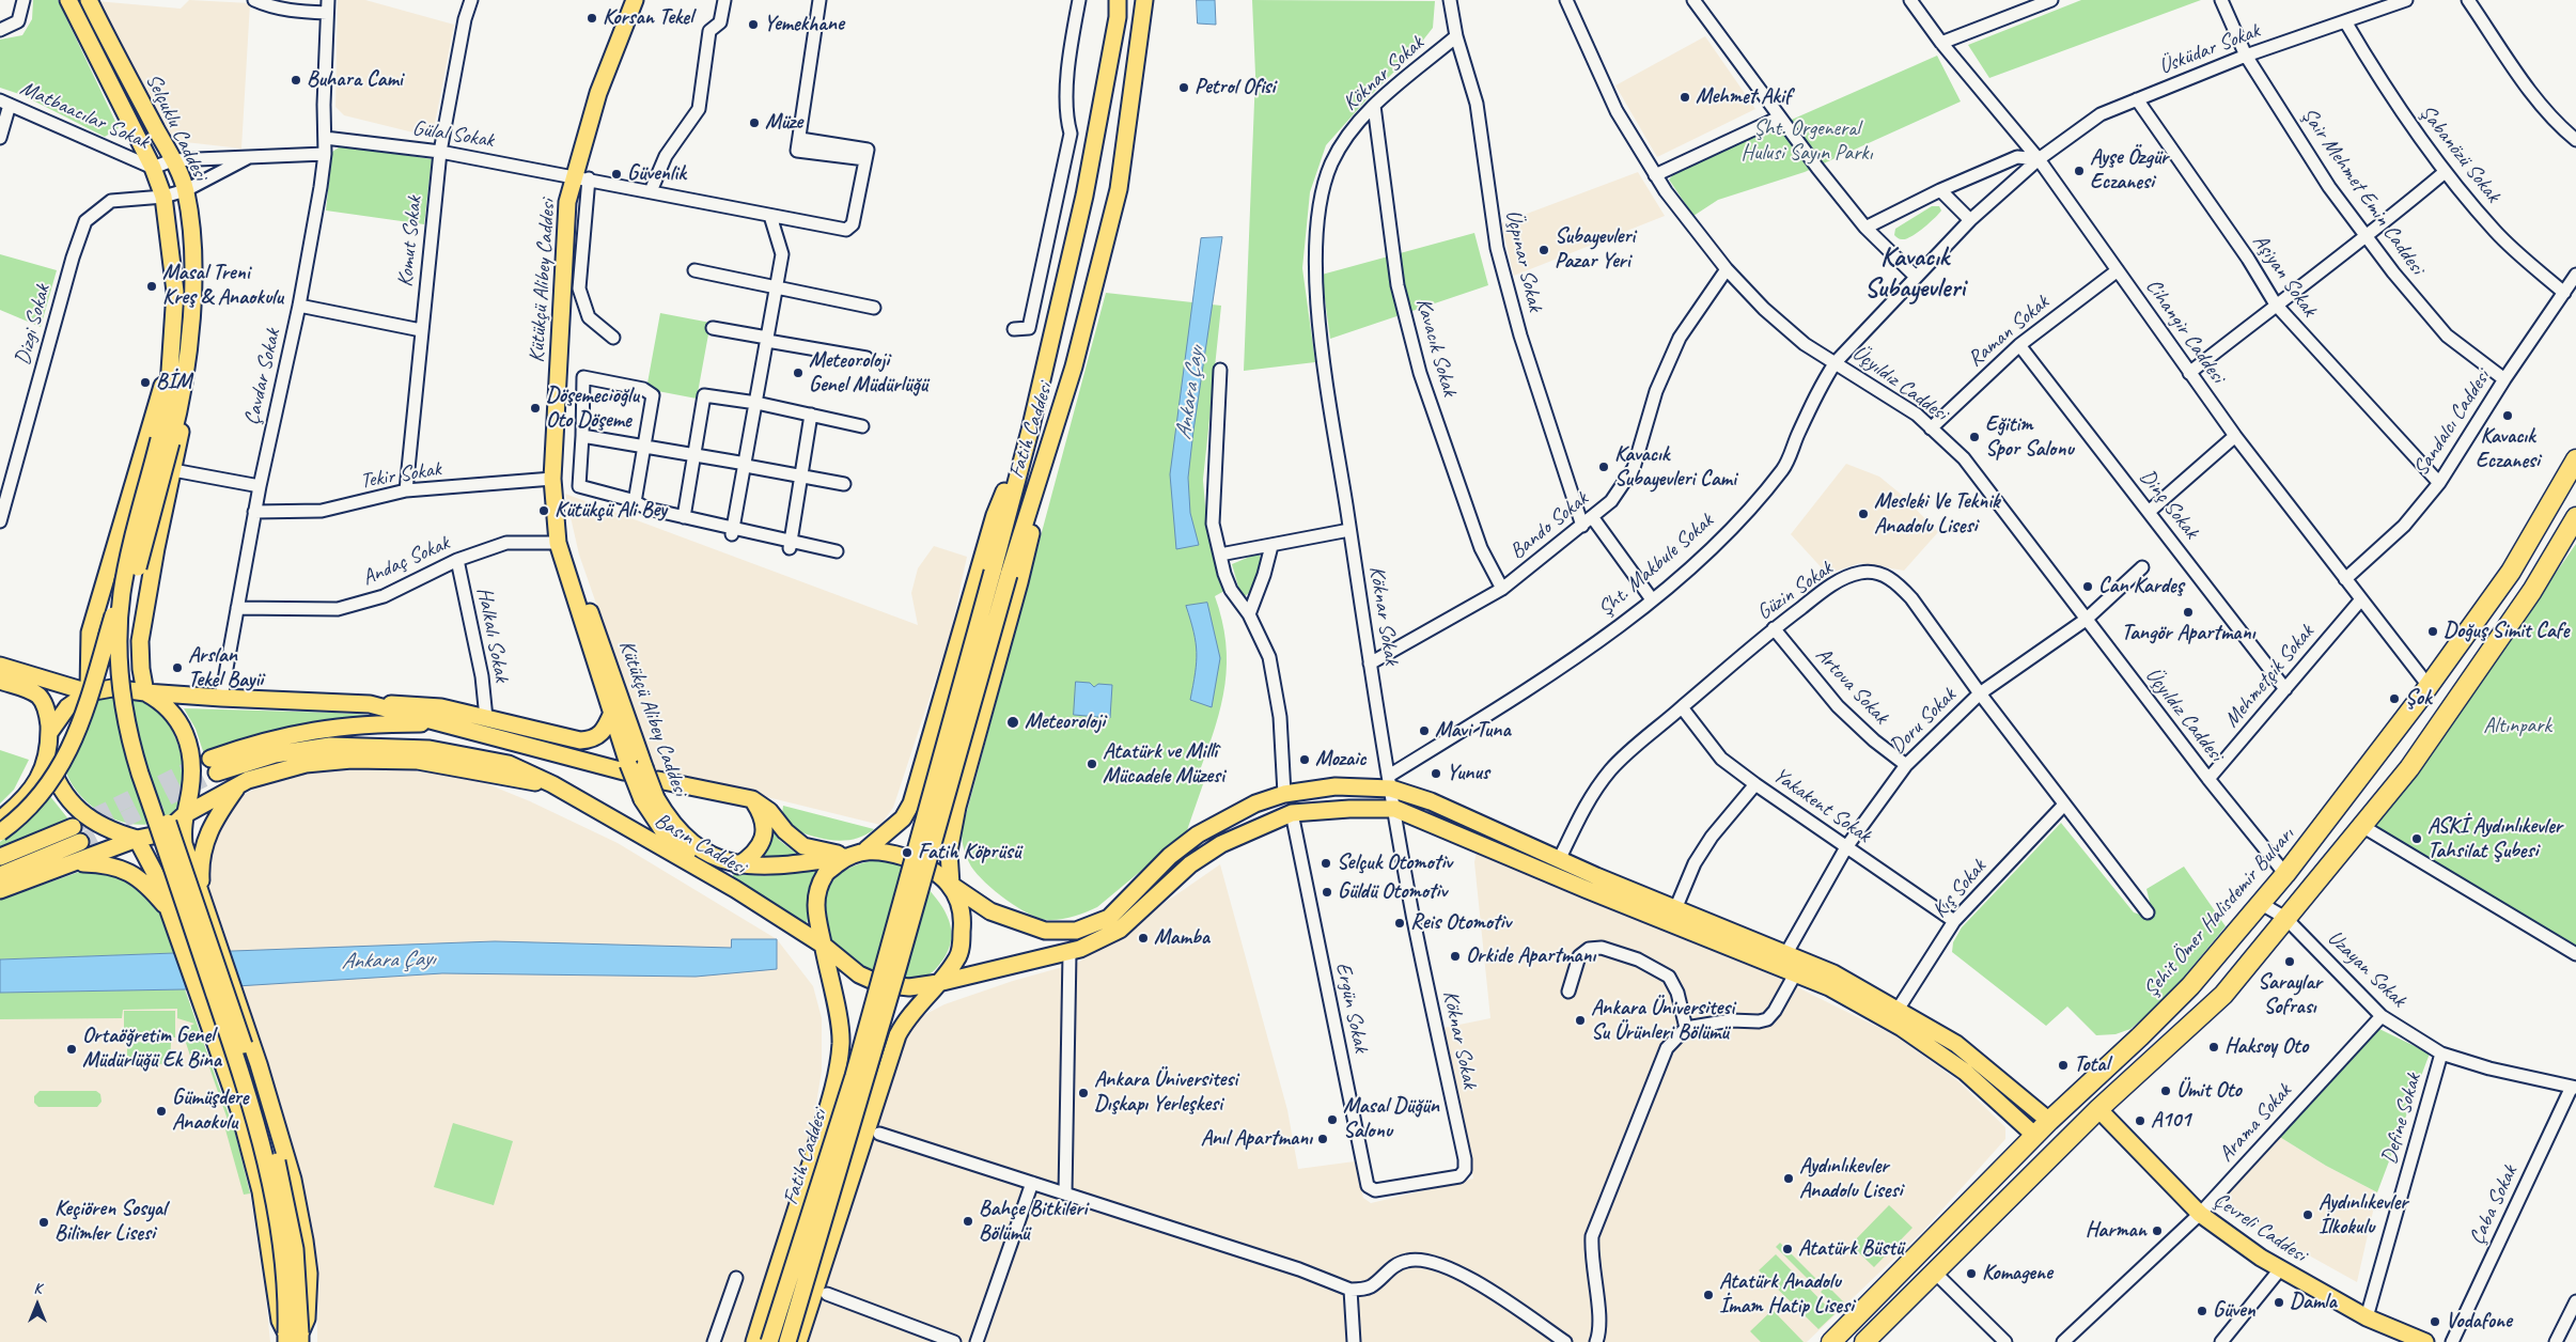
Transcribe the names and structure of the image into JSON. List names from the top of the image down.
{
  "streets": {
    "highway": ["Şehit Ömer Halisdemir Bulvarı"],
    "main road": [
      "Selçuklu Caddesi",
      "Kütükçü Alibey Caddesi",
      "Fatih Caddesi",
      "Basın Caddesi",
      "Çevreli Caddesi"
    ],
    "street": [
      "Üsküdar Sokak",
      "Köknar Sokak",
      "Matbaacılar Sokak",
      "Gülal Sokak",
      "Şabanözü Sokak",
      "Şair Mehmet Emin Caddesi",
      "Komut Sokak",
      "Üçpınar Sokak",
      "Aşiyan Sokak",
      "Dizgi Sokak",
      "Raman Sokak",
      "Cihangir Caddesi",
      "Kavacık Sokak",
      "Çavdar Sokak",
      "Üçyıldız Caddesi",
      "Sandalcı Caddesi",
      "Tekir Sokak",
      "Dinç Sokak",
      "Bando Sokak",
      "Andaç Sokak",
      "Şht. Makbule Sokak",
      "Güzin Sokak",
      "Halkalı Sokak",
      "Mehmetçik Sokak",
      "Artova Sokak",
      "Doru Sokak",
      "Yakakent Sokak",
      "Kış Sokak",
      "Uzayan Sokak",
      "Ergün Sokak",
      "Define Sokak",
      "Arama Sokak",
      "Çaba Sokak"
    ]
  },
  "crossings": [
    ["Üsküdar Sokak", "Şabanözü Sokak"],
    ["Üsküdar Sokak", "Şair Mehmet Emin Caddesi"],
    ["Üsküdar Sokak", "Aşiyan Sokak"],
    ["Üsküdar Sokak", "Cihangir Caddesi"],
    ["Üsküdar Sokak", "Şht. Makbule Sokak"],
    ["Köknar Sokak", "Üçpınar Sokak"],
    ["Köknar Sokak", "Kavacık Sokak"],
    ["Köknar Sokak", "Bando Sokak"],
    ["Köknar Sokak", "Şht. Makbule Sokak"],
    ["Köknar Sokak", "Ergün Sokak"],
    ["Matbaacılar Sokak", "Selçuklu Caddesi"],
    ["Selçuklu Caddesi", "Dizgi Sokak"],
    ["Gülal Sokak", "Komut Sokak"],
    ["Gülal Sokak", "Kütükçü Alibey Caddesi"],
    ["Gülal Sokak", "Çavdar Sokak"],
    ["Şabanözü Sokak", "Sandalcı Caddesi"],
    ["Şair Mehmet Emin Caddesi", "Sandalcı Caddesi"],
    ["Komut Sokak", "Tekir Sokak"],
    ["Üçpınar Sokak", "Bando Sokak"],
    ["Aşiyan Sokak", "Sandalcı Caddesi"],
    ["Kütükçü Alibey Caddesi", "Tekir Sokak"],
    ["Kütükçü Alibey Caddesi", "Andaç Sokak"],
    ["Kütükçü Alibey Caddesi", "Basın Caddesi"],
    ["Raman Sokak", "Cihangir Caddesi"],
    ["Raman Sokak", "Üçyıldız Caddesi"],
    ["Raman Sokak", "Dinç Sokak"],
    ["Cihangir Caddesi", "Sandalcı Caddesi"],
    ["Cihangir Caddesi", "Şht. Makbule Sokak"],
    ["Cihangir Caddesi", "Mehmetçik Sokak"],
    ["Cihangir Caddesi", "Şehit Ömer Halisdemir Bulvarı"],
    ["Kavacık Sokak", "Bando Sokak"],
    ["Çavdar Sokak", "Tekir Sokak"],
    ["Çavdar Sokak", "Andaç Sokak"],
    ["Üçyıldız Caddesi", "Bando Sokak"],
    ["Üçyıldız Caddesi", "Şht. Makbule Sokak"],
    ["Üçyıldız Caddesi", "Mehmetçik Sokak"],
    ["Üçyıldız Caddesi", "Doru Sokak"],
    ["Üçyıldız Caddesi", "Şehit Ömer Halisdemir Bulvarı"],
    ["Dinç Sokak", "Mehmetçik Sokak"],
    ["Andaç Sokak", "Halkalı Sokak"],
    ["Güzin Sokak", "Artova Sokak"],
    ["Güzin Sokak", "Doru Sokak"],
    ["Güzin Sokak", "Yakakent Sokak"],
    ["Güzin Sokak", "Kış Sokak"],
    ["Artova Sokak", "Doru Sokak"],
    ["Doru Sokak", "Yakakent Sokak"],
    ["Yakakent Sokak", "Kış Sokak"],
    ["Şehit Ömer Halisdemir Bulvarı", "Uzayan Sokak"],
    ["Uzayan Sokak", "Define Sokak"],
    ["Uzayan Sokak", "Arama Sokak"],
    ["Uzayan Sokak", "Çaba Sokak"],
    ["Define Sokak", "Çevreli Caddesi"],
    ["Arama Sokak", "Çevreli Caddesi"]
  ],
  "districts": ["Kavacık Subayevleri"],
  "water": ["Ankara Çayı"],
  "parks": ["Şht. Orgeneral Hulusi Sayın Parkı", "Altınpark"],
  "places": [
    "Korsan Tekel",
    "Yemekhane",
    "Buhara Cami",
    "Petrol Ofisi",
    "Mehmet Akif",
    "Müze",
    "Ayşe Özgür Eczanesi",
    "Güvenlik",
    "Subayevleri Pazar Yeri",
    "Masal Treni Kreş & Anaokulu",
    "Meteoroloji Genel Müdürlüğü",
    "BİM",
    "Döşemecioğlu Oto Döşeme",
    "Kavacık Eczanesi",
    "Eğitim Spor Salonu",
    "Kavacık Subayevleri Cami",
    "Kütükçü Ali Bey",
    "Mesleki Ve Teknik Anadolu Lisesi",
    "Can Kardeş",
    "Tangör Apartmanı",
    "Doğuş Simit Cafe",
    "Arslan Tekel Bayii",
    "Şok",
    "Meteoroloji",
    "Mavi Tuna",
    "Mozaic",
    "Atatürk ve Millî Mücadele Müzesi",
    "Yunus",
    "ASKİ Aydınlıkevler Tahsilat Şubesi",
    "Fatih Köprüsü",
    "Selçuk Otomotiv",
    "Güldü Otomotiv",
    "Reis Otomotiv",
    "Mamba",
    "Orkide Apartmanı",
    "Saraylar Sofrası",
    "Ankara Üniversitesi Su Ürünleri Bölümü",
    "Haksoy Oto",
    "Ortaöğretim Genel Müdürlüğü Ek Bina",
    "Total",
    "Ümit Oto",
    "Ankara Üniversitesi Dışkapı Yerleşkesi",
    "Gümüşdere Anaokulu",
    "Masal Düğün Salonu",
    "A101",
    "Anıl Apartmanı",
    "Aydınlıkevler Anadolu Lisesi",
    "Aydınlıkevler İlkokulu",
    "Bahçe Bitkileri Bölümü",
    "Keçiören Sosyal Bilimler Lisesi",
    "Harman",
    "Atatürk Büstü",
    "Komagene",
    "Atatürk Anadolu İmam Hatip Lisesi",
    "Damla",
    "Güven",
    "Vodafone"
  ],
  "north": "top"
}
